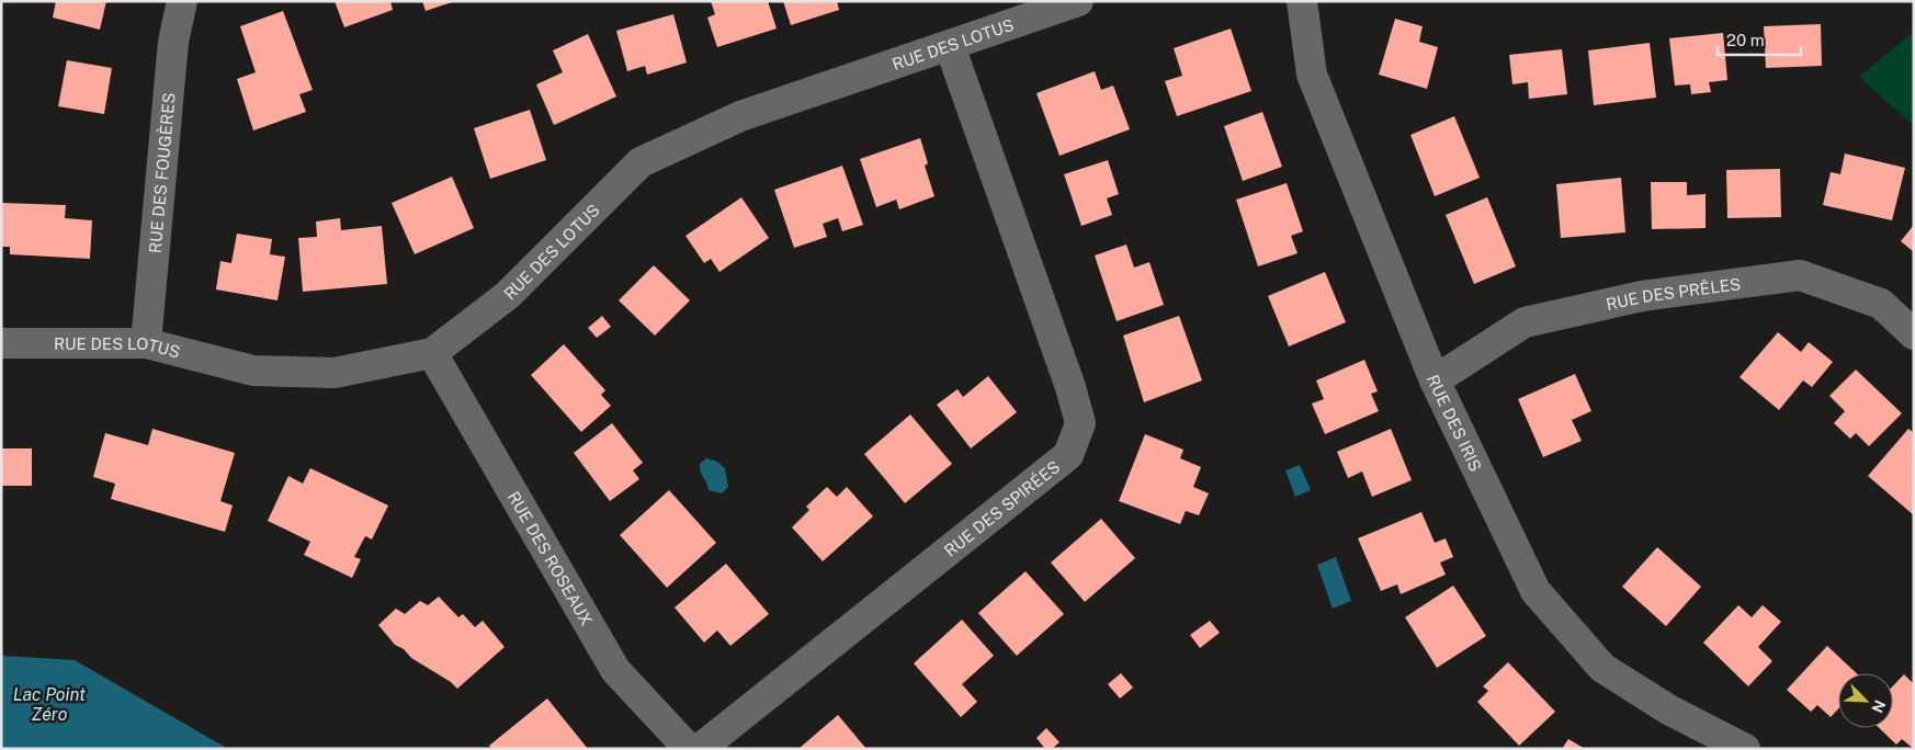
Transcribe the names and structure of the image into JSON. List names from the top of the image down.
{
  "streets": {
    "street": [
      "RUE DES LOTUS",
      "RUE DES FOUGÈRES",
      "RUE DES PRÊLES",
      "RUE DES IRIS",
      "RUE DES SPIRÉES",
      "RUE DES ROSEAUX"
    ]
  },
  "crossings": [
    ["RUE DES LOTUS", "RUE DES FOUGÈRES"],
    ["RUE DES LOTUS", "RUE DES SPIRÉES"],
    ["RUE DES LOTUS", "RUE DES ROSEAUX"],
    ["RUE DES PRÊLES", "RUE DES IRIS"]
  ],
  "water": ["Lac Point Zéro"],
  "scale_bar": "20 m",
  "north": "bottom right"
}
